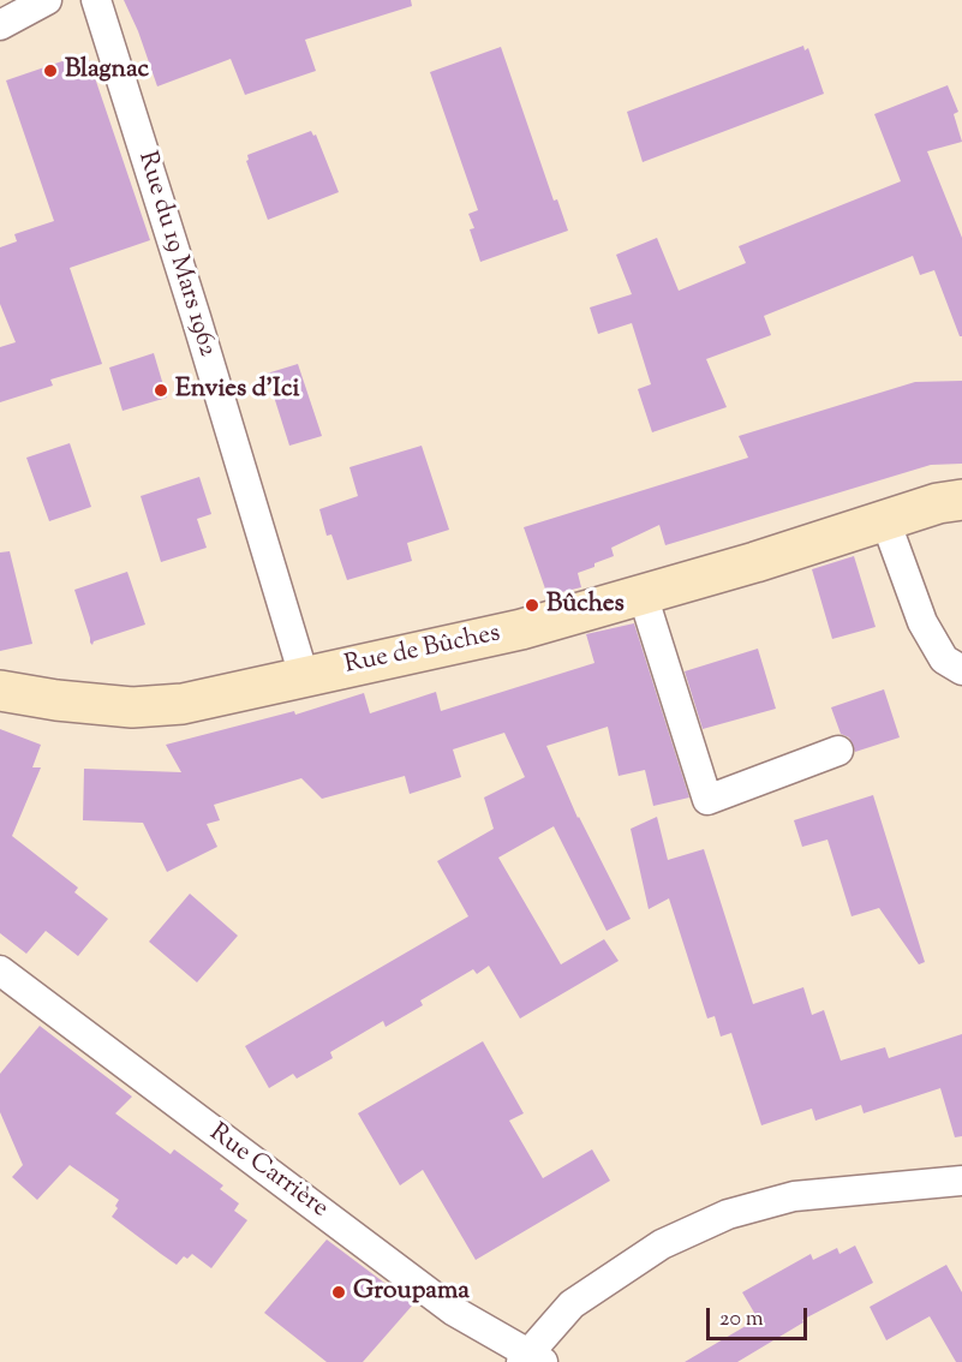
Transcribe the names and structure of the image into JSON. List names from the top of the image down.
{
  "streets": {
    "main road": ["Rue de Bûches"],
    "street": ["Rue du 19 Mars 1962", "Rue Carrière"]
  },
  "crossings": [
    ["Rue du 19 Mars 1962", "Rue de Bûches"]
  ],
  "places": [
    "Blagnac",
    "Envies d'Ici",
    "Bûches",
    "Groupama"
  ],
  "scale_bar": "20 m"
}
